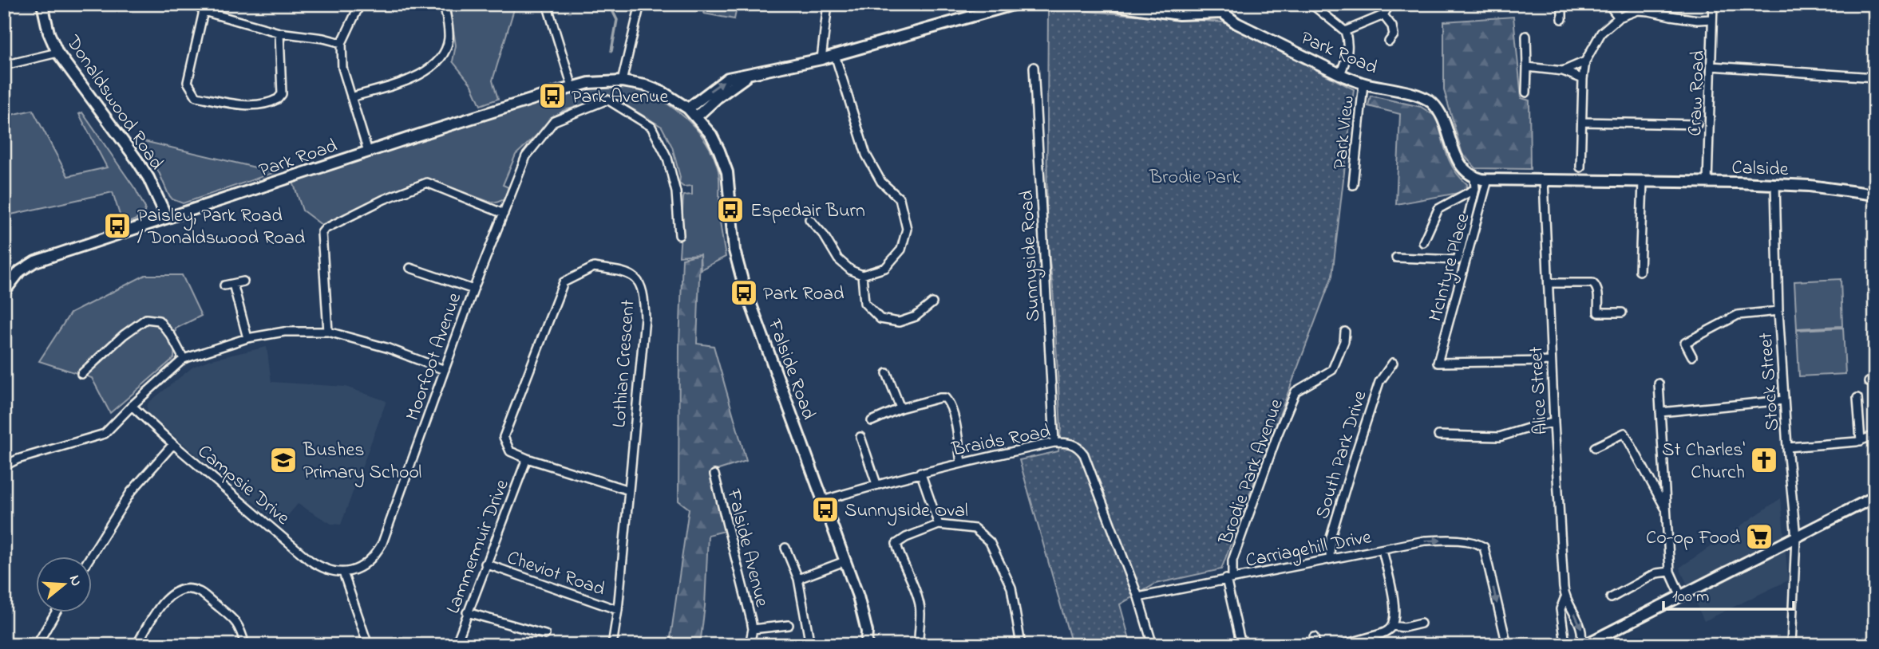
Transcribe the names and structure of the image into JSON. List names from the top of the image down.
{
  "streets": {
    "street": [
      "Park Road",
      "Craw Road",
      "Donaldswood Road",
      "Park View",
      "Calside",
      "Sunnyside Road",
      "McIntyre Place",
      "Moorfoot Avenue",
      "Lothian Crescent",
      "Falside Road",
      "Stock Street",
      "Alice Street",
      "Braids Road",
      "South Park Drive",
      "Brodie Park Avenue",
      "Campsie Drive",
      "Lammermuir Drive",
      "Falside Avenue",
      "Carriagehill Drive",
      "Cheviot Road"
    ]
  },
  "crossings": [
    ["Park Road", "Donaldswood Road"],
    ["Park Road", "Park View"],
    ["Park Road", "Falside Road"],
    ["Craw Road", "Calside"],
    ["Calside", "McIntyre Place"],
    ["Calside", "Stock Street"],
    ["Calside", "Alice Street"],
    ["Sunnyside Road", "Braids Road"],
    ["McIntyre Place", "Alice Street"],
    ["Moorfoot Avenue", "Campsie Drive"],
    ["Lothian Crescent", "Lammermuir Drive"],
    ["Falside Road", "Braids Road"],
    ["Braids Road", "Carriagehill Drive"],
    ["South Park Drive", "Carriagehill Drive"],
    ["Brodie Park Avenue", "Carriagehill Drive"],
    ["Lammermuir Drive", "Cheviot Road"]
  ],
  "parks": ["Brodie Park"],
  "places": {
    "bus stop": [
      "Park Avenue",
      "Espedair Burn",
      "Paisley, Park Road / Donaldswood Road",
      "Park Road",
      "Sunnyside Oval"
    ],
    "school or university": ["Bushes Primary School"],
    "church": ["St Charles' Church"],
    "supermarket": ["Co-op Food"]
  },
  "scale_bar": "100 m",
  "north": "right"
}
